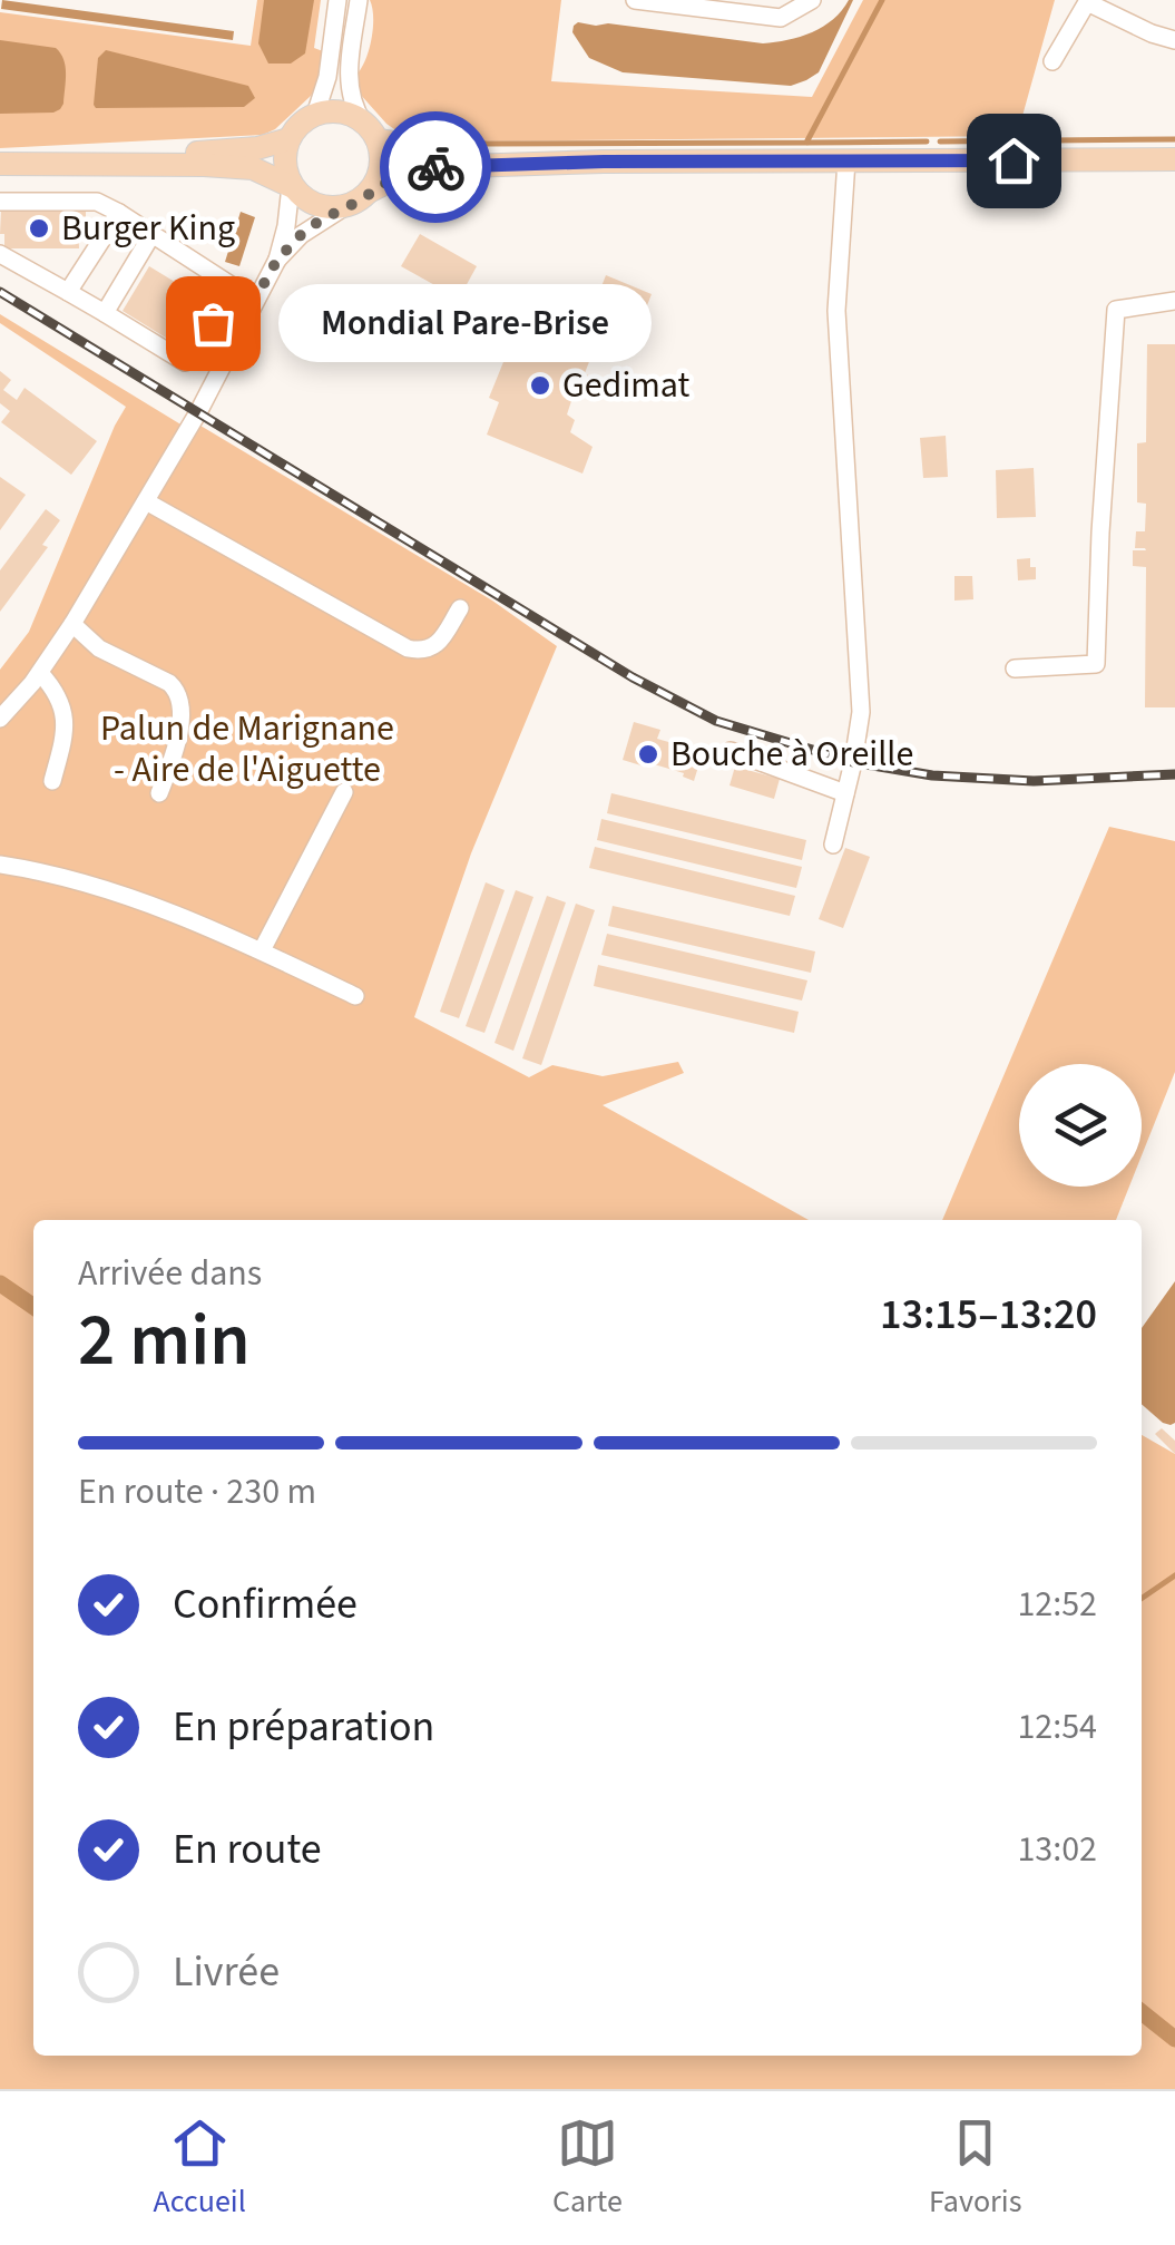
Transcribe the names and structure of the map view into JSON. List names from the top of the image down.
{
  "parks": ["Palun de Marignane - Aire de l'Aiguette"],
  "places": [
    "Burger King",
    "Mondial Pare-Brise",
    "Gedimat",
    "Bouche à Oreille"
  ],
  "page": {
    "bubble": "Mondial Pare-Brise",
    "heading": ["2 min", "Arrivée dans", "13:15–13:20"],
    "bar": "En route · 230 m",
    "list": [
      ["Confirmée", "12:52"],
      ["En préparation", "12:54"],
      ["En route", "13:02"],
      "Livrée"
    ],
    "tabs": ["Accueil", "Carte", "Favoris"]
  }
}
